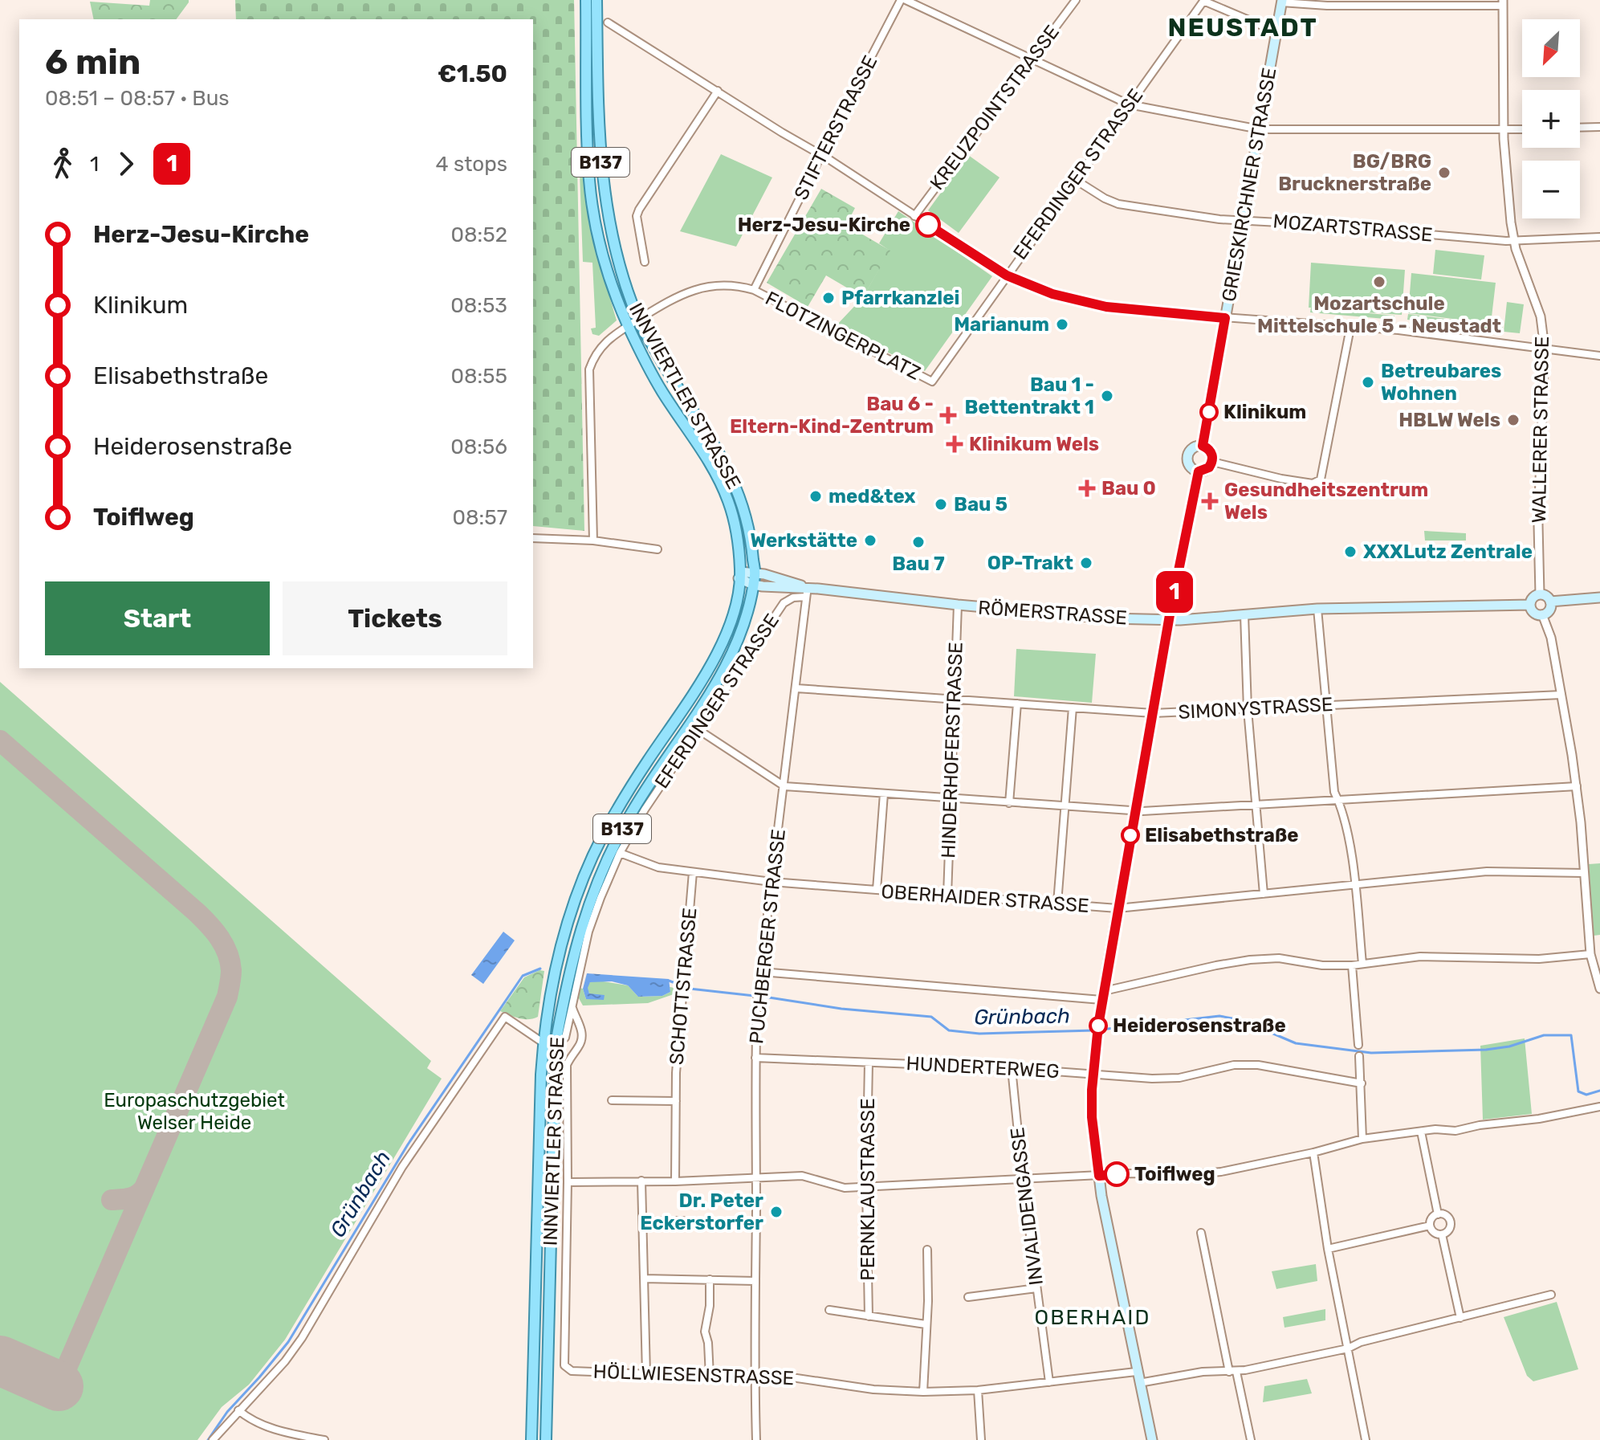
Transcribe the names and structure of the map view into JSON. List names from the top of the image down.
{
  "streets": {
    "main road": [
      "B137",
      "GRIESKIRCHNER STRASSE",
      "INNVIERTLER STRASSE",
      "RÖMERSTRASSE"
    ],
    "street": [
      "KREUZPOINTSTRASSE",
      "STIFTERSTRASSE",
      "EFERDINGER STRASSE",
      "MOZARTSTRASSE",
      "FLOTZINGERPLATZ",
      "WALLERER STRASSE",
      "SIMONYSTRASSE",
      "HINDERHOFERSTRASSE",
      "OBERHAIDER STRASSE",
      "PUCHBERGER STRASSE",
      "SCHOTTSTRASSE",
      "HUNDERTERWEG",
      "PERNKLAUSTRASSE",
      "INVALIDENGASSE",
      "HÖLLWIESENSTRASSE"
    ]
  },
  "crossings": [
    ["STIFTERSTRASSE", "FLOTZINGERPLATZ"],
    ["EFERDINGER STRASSE", "MOZARTSTRASSE"],
    ["EFERDINGER STRASSE", "FLOTZINGERPLATZ"],
    ["EFERDINGER STRASSE", "INNVIERTLER STRASSE"],
    ["EFERDINGER STRASSE", "RÖMERSTRASSE"],
    ["EFERDINGER STRASSE", "OBERHAIDER STRASSE"],
    ["EFERDINGER STRASSE", "PUCHBERGER STRASSE"],
    ["GRIESKIRCHNER STRASSE", "MOZARTSTRASSE"],
    ["MOZARTSTRASSE", "WALLERER STRASSE"],
    ["INNVIERTLER STRASSE", "RÖMERSTRASSE"],
    ["WALLERER STRASSE", "RÖMERSTRASSE"],
    ["RÖMERSTRASSE", "HINDERHOFERSTRASSE"],
    ["RÖMERSTRASSE", "PUCHBERGER STRASSE"],
    ["SIMONYSTRASSE", "HINDERHOFERSTRASSE"],
    ["SIMONYSTRASSE", "PUCHBERGER STRASSE"],
    ["HINDERHOFERSTRASSE", "OBERHAIDER STRASSE"],
    ["OBERHAIDER STRASSE", "PUCHBERGER STRASSE"],
    ["OBERHAIDER STRASSE", "SCHOTTSTRASSE"],
    ["PUCHBERGER STRASSE", "HUNDERTERWEG"],
    ["PUCHBERGER STRASSE", "HÖLLWIESENSTRASSE"],
    ["HUNDERTERWEG", "PERNKLAUSTRASSE"],
    ["HUNDERTERWEG", "INVALIDENGASSE"],
    ["INVALIDENGASSE", "HÖLLWIESENSTRASSE"]
  ],
  "districts": ["NEUSTADT", "OBERHAID"],
  "water": ["Grünbach"],
  "parks": ["Europaschutzgebiet Welser Heide"],
  "places": {
    "other": [
      "BG/BRG Brucknerstraße",
      "Herz-Jesu-Kirche",
      "Mozartschule Mittelschule 5 - Neustadt",
      "Pfarrkanzlei",
      "Marianum",
      "Betreubares Wohnen",
      "Bau 1 - Bettentrakt 1",
      "Klinikum",
      "HBLW Wels",
      "med&tex",
      "Bau 5",
      "Werkstätte",
      "Bau 7",
      "XXXLutz Zentrale",
      "OP-Trakt",
      "Elisabethstraße",
      "Heiderosenstraße",
      "Toiflweg",
      "Dr. Peter Eckerstorfer"
    ],
    "health": [
      "Bau 6 - Eltern-Kind-Zentrum",
      "Klinikum Wels",
      "Bau 0",
      "Gesundheitszentrum Wels"
    ]
  },
  "lines": ["bus line 1"],
  "north": "bottom left",
  "page": {
    "on_map": "1",
    "map_buttons": ["+", "−"],
    "heading": ["6 min", "08:51 – 08:57 · Bus", "€1.50"],
    "legs": ["1", "1", "4 stops"],
    "list": [
      {
        "name": "Herz-Jesu-Kirche",
        "value": "08:52"
      },
      {
        "name": "Klinikum",
        "value": "08:53"
      },
      {
        "name": "Elisabethstraße",
        "value": "08:55"
      },
      {
        "name": "Heiderosenstraße",
        "value": "08:56"
      },
      {
        "name": "Toiflweg",
        "value": "08:57"
      }
    ],
    "buttons": ["Start", "Tickets"]
  }
}
